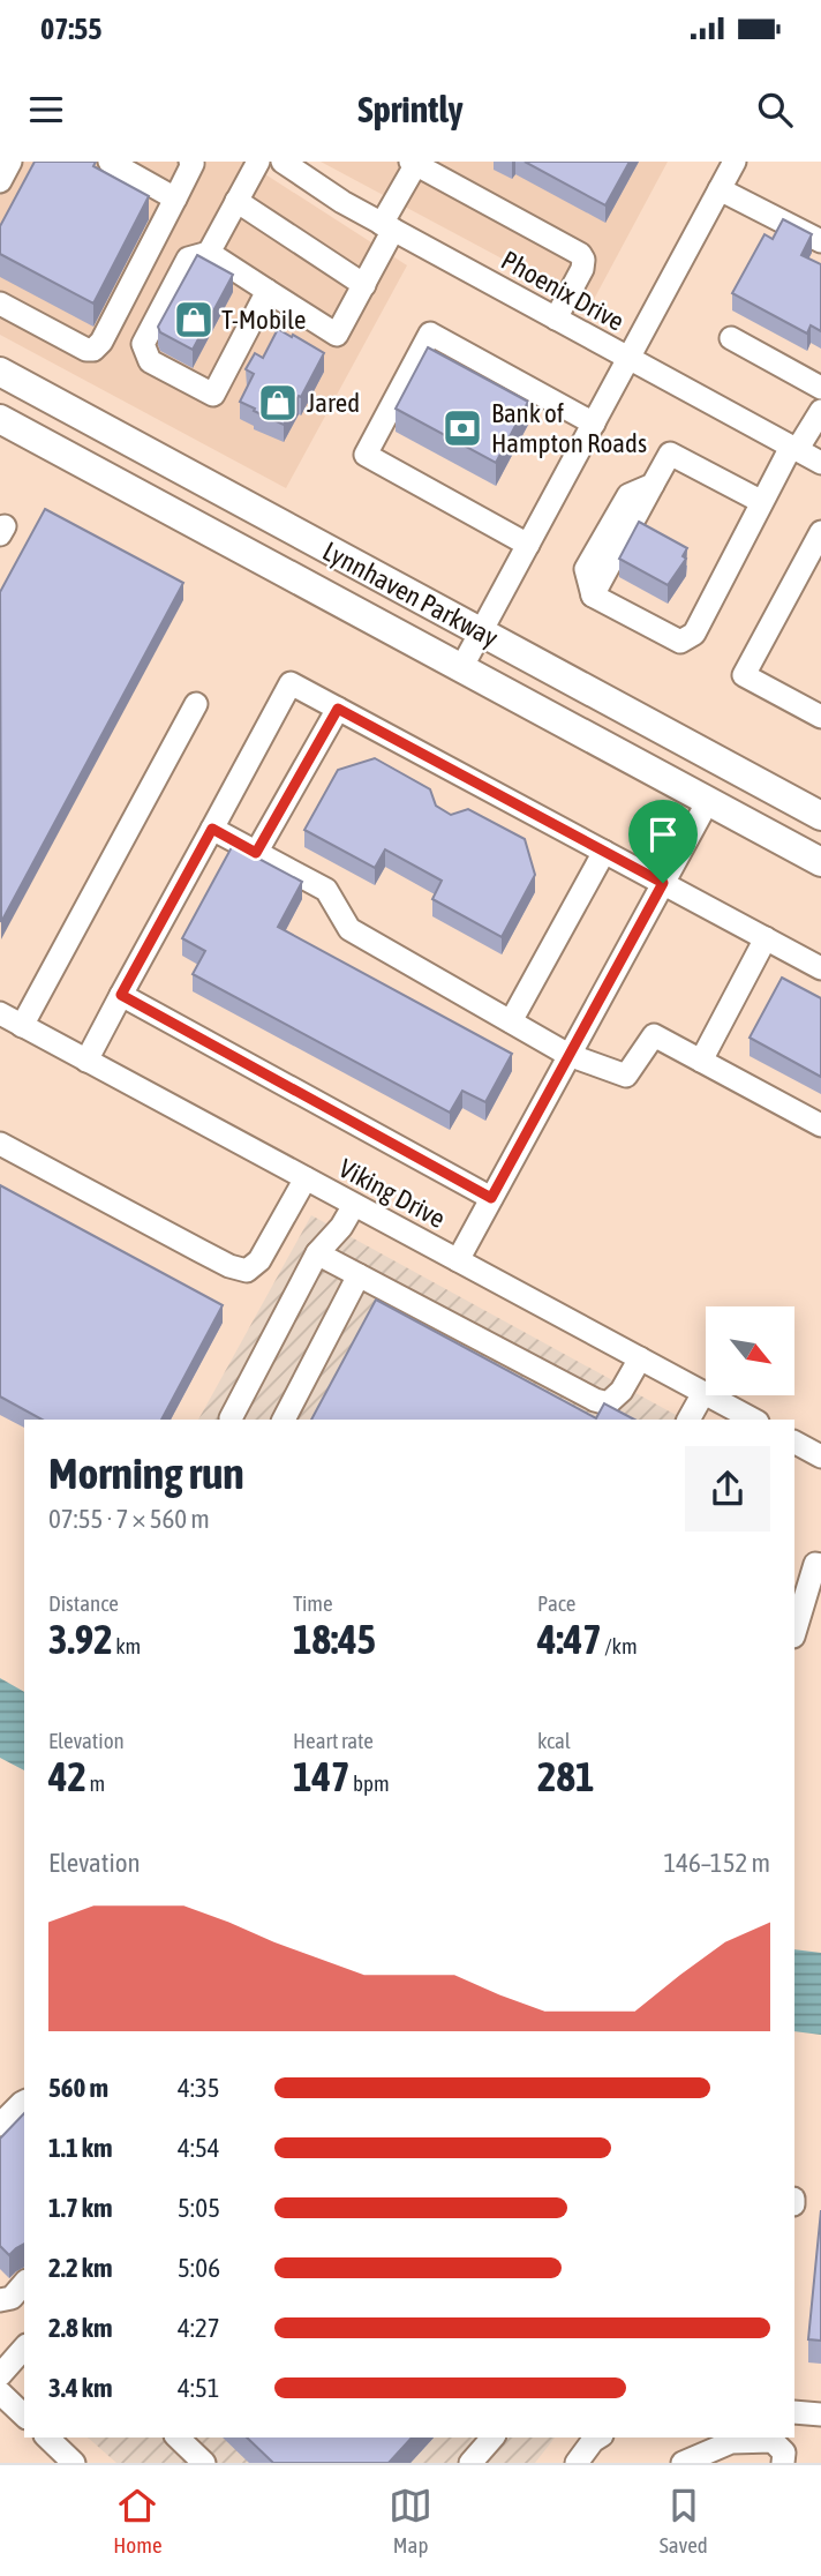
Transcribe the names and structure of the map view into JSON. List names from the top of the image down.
{
  "streets": {
    "main road": ["Lynnhaven Parkway"],
    "street": ["Phoenix Drive", "Viking Drive"]
  },
  "places": {
    "shop": ["T-Mobile", "Jared"],
    "bank": ["Bank of Hampton Roads"]
  },
  "north": "bottom right",
  "page": {
    "status": "07:55",
    "header": "Sprintly",
    "heading": ["Morning run", "07:55 · 7 × 560 m"],
    "stats": [
      ["Distance", "3.92 km"],
      ["Time", "18:45"],
      ["Pace", "4:47 /km"],
      ["Elevation", "42 m"],
      ["Heart rate", "147 bpm"],
      ["kcal", "281"]
    ],
    "chart": ["Elevation", "146–152 m"],
    "list": [
      {
        "name": "560 m",
        "note": "4:35"
      },
      {
        "name": "1.1 km",
        "note": "4:54"
      },
      {
        "name": "1.7 km",
        "note": "5:05"
      },
      {
        "name": "2.2 km",
        "note": "5:06"
      },
      {
        "name": "2.8 km",
        "note": "4:27"
      },
      {
        "name": "3.4 km",
        "note": "4:51"
      }
    ],
    "tabs": ["Home", "Map", "Saved"]
  }
}
